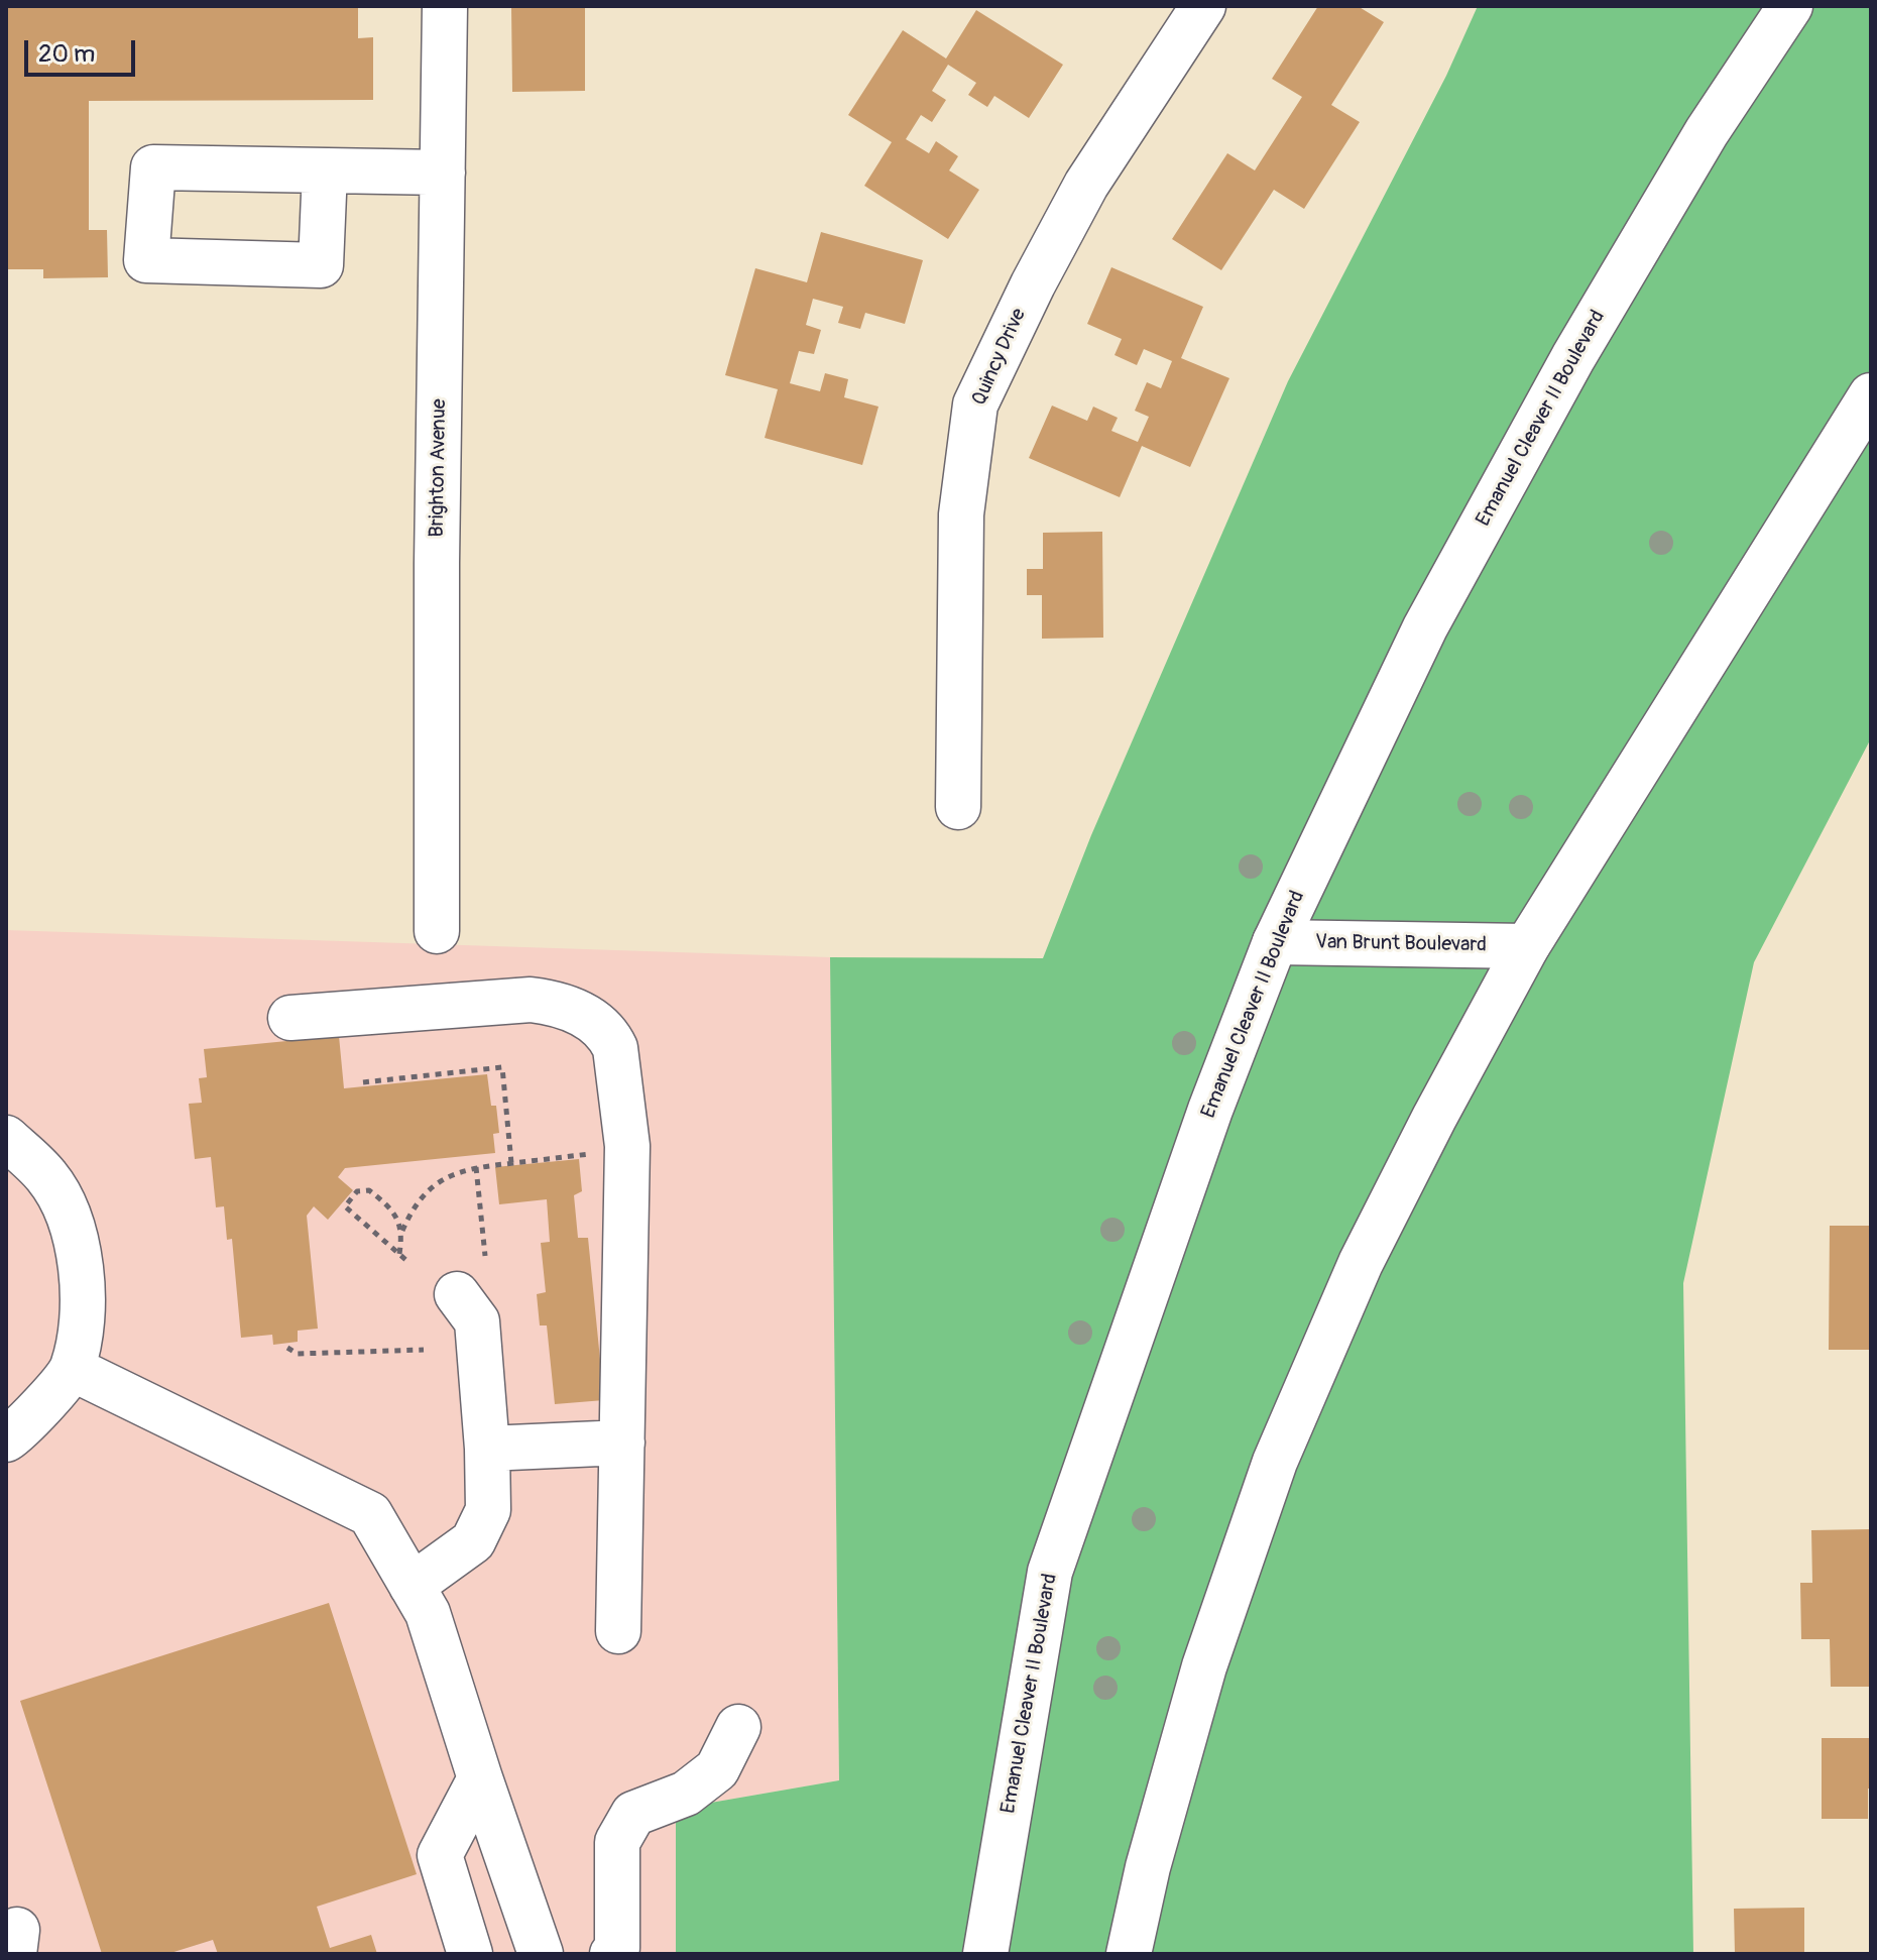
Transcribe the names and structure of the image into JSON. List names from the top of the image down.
{
  "streets": {
    "main road": [
      "Quincy Drive",
      "Emanuel Cleaver II Boulevard",
      "Brighton Avenue",
      "Van Brunt Boulevard"
    ]
  },
  "crossings": [
    ["Emanuel Cleaver II Boulevard", "Van Brunt Boulevard"]
  ],
  "scale_bar": "20 m"
}
